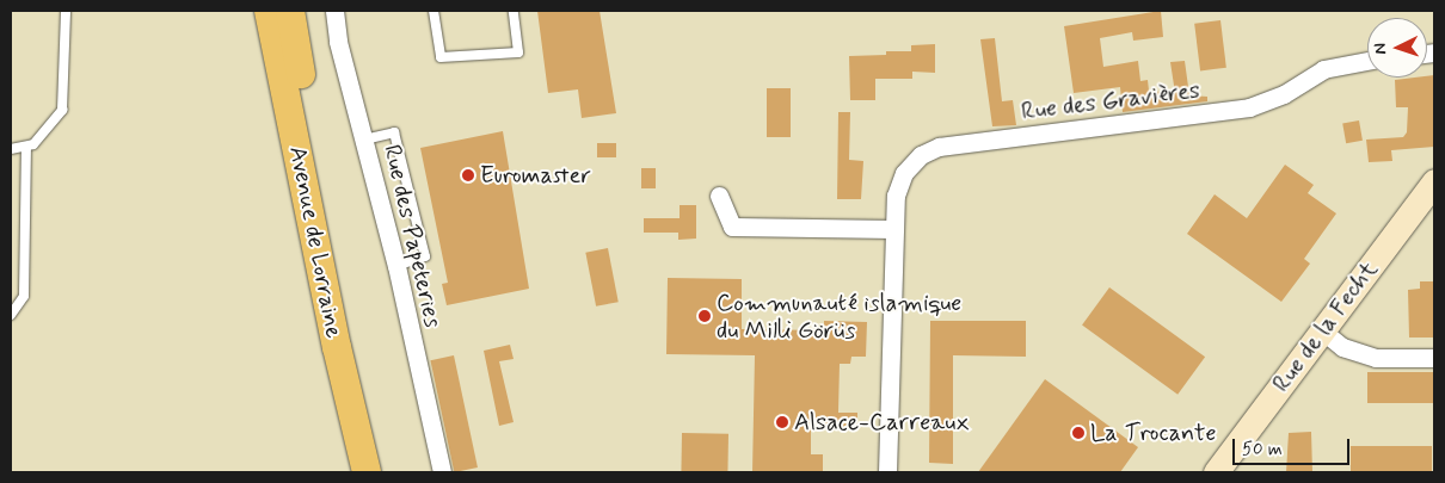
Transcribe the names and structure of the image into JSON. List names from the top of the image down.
{
  "streets": {
    "main road": ["Avenue de Lorraine"],
    "street": ["Rue des Gravières", "Rue des Papeteries", "Rue de la Fecht"]
  },
  "places": [
    "Euromaster",
    "Communauté islamique du Milli Görüs",
    "Alsace-Carreaux",
    "La Trocante"
  ],
  "scale_bar": "50 m",
  "north": "left"
}
